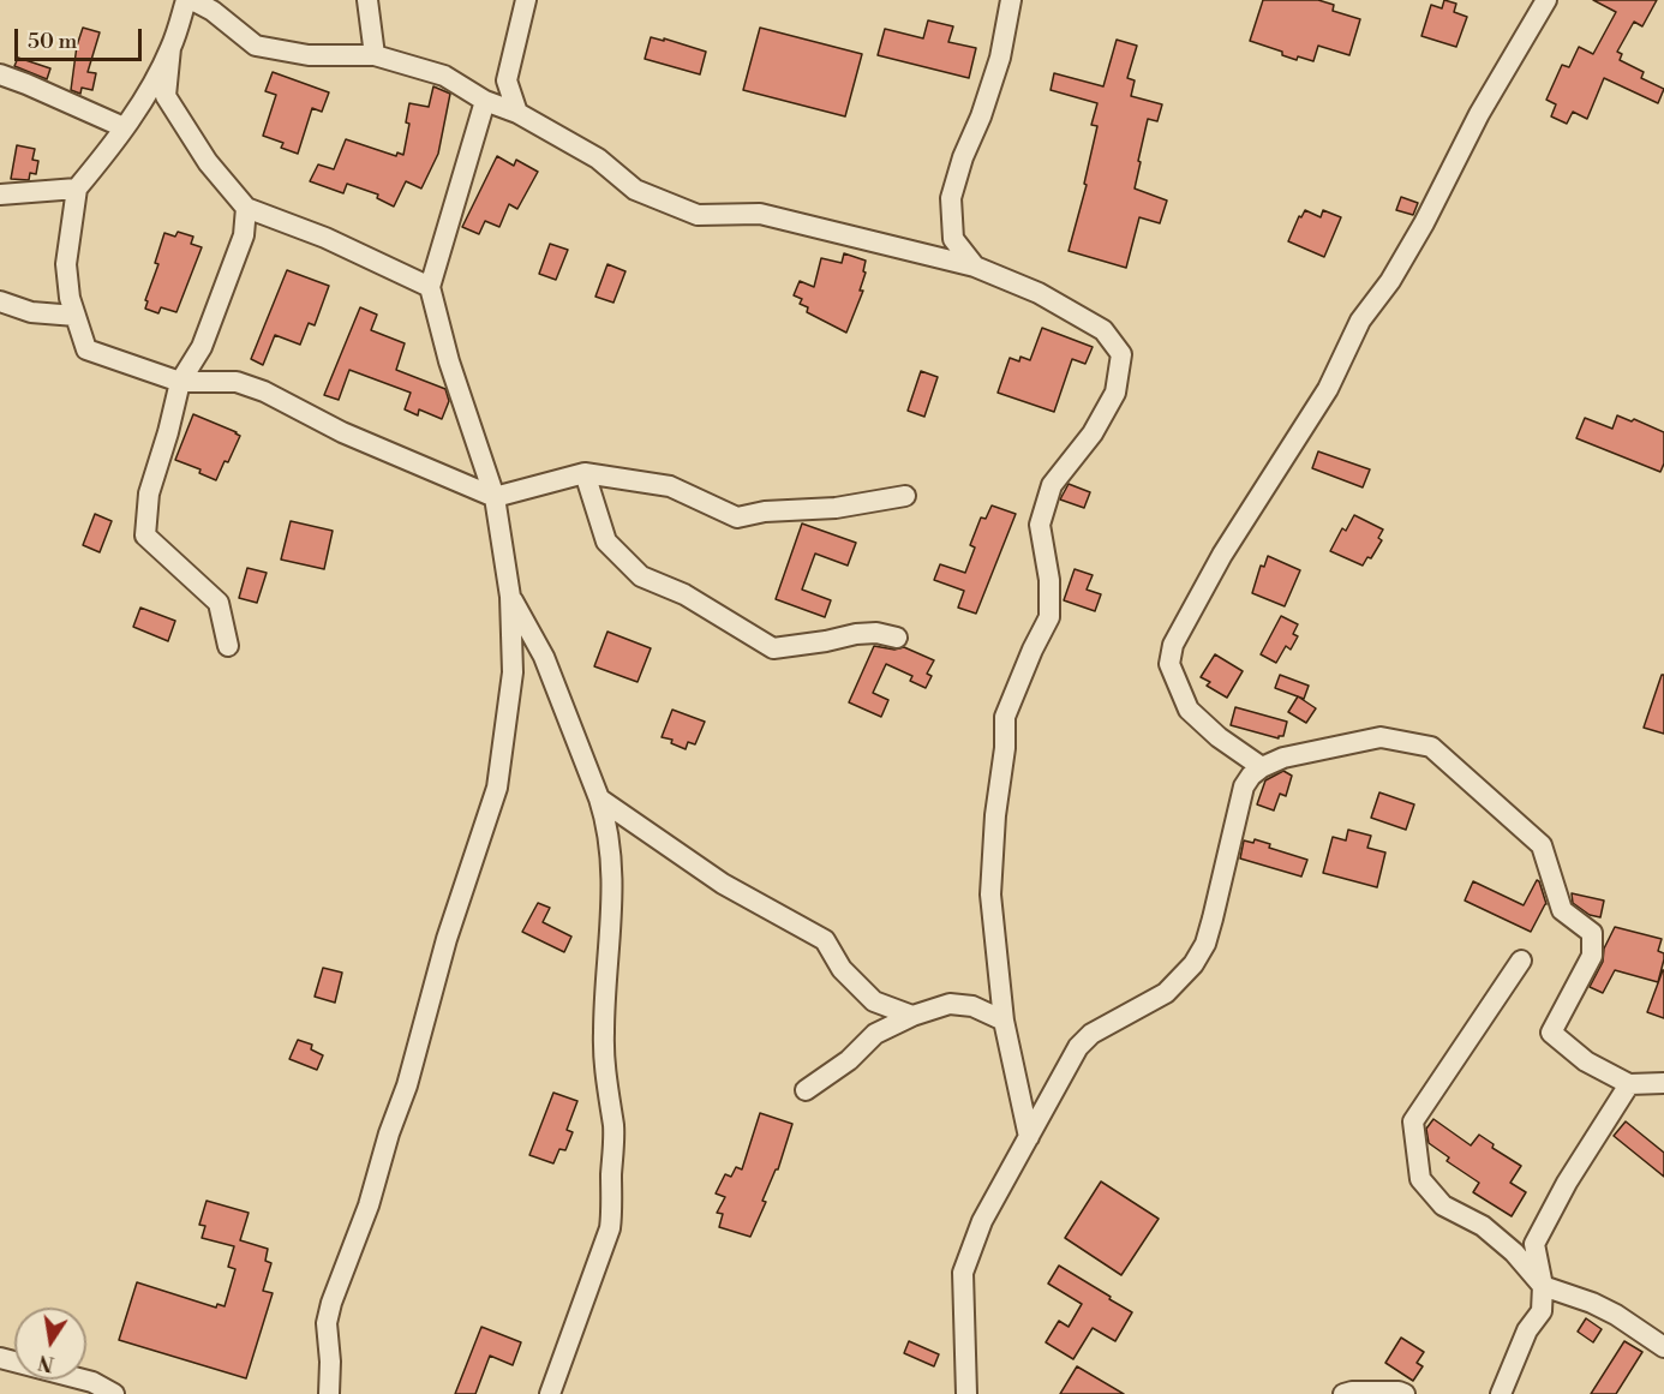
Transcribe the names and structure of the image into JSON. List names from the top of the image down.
{
  "scale_bar": "50 m",
  "north": "bottom"
}
